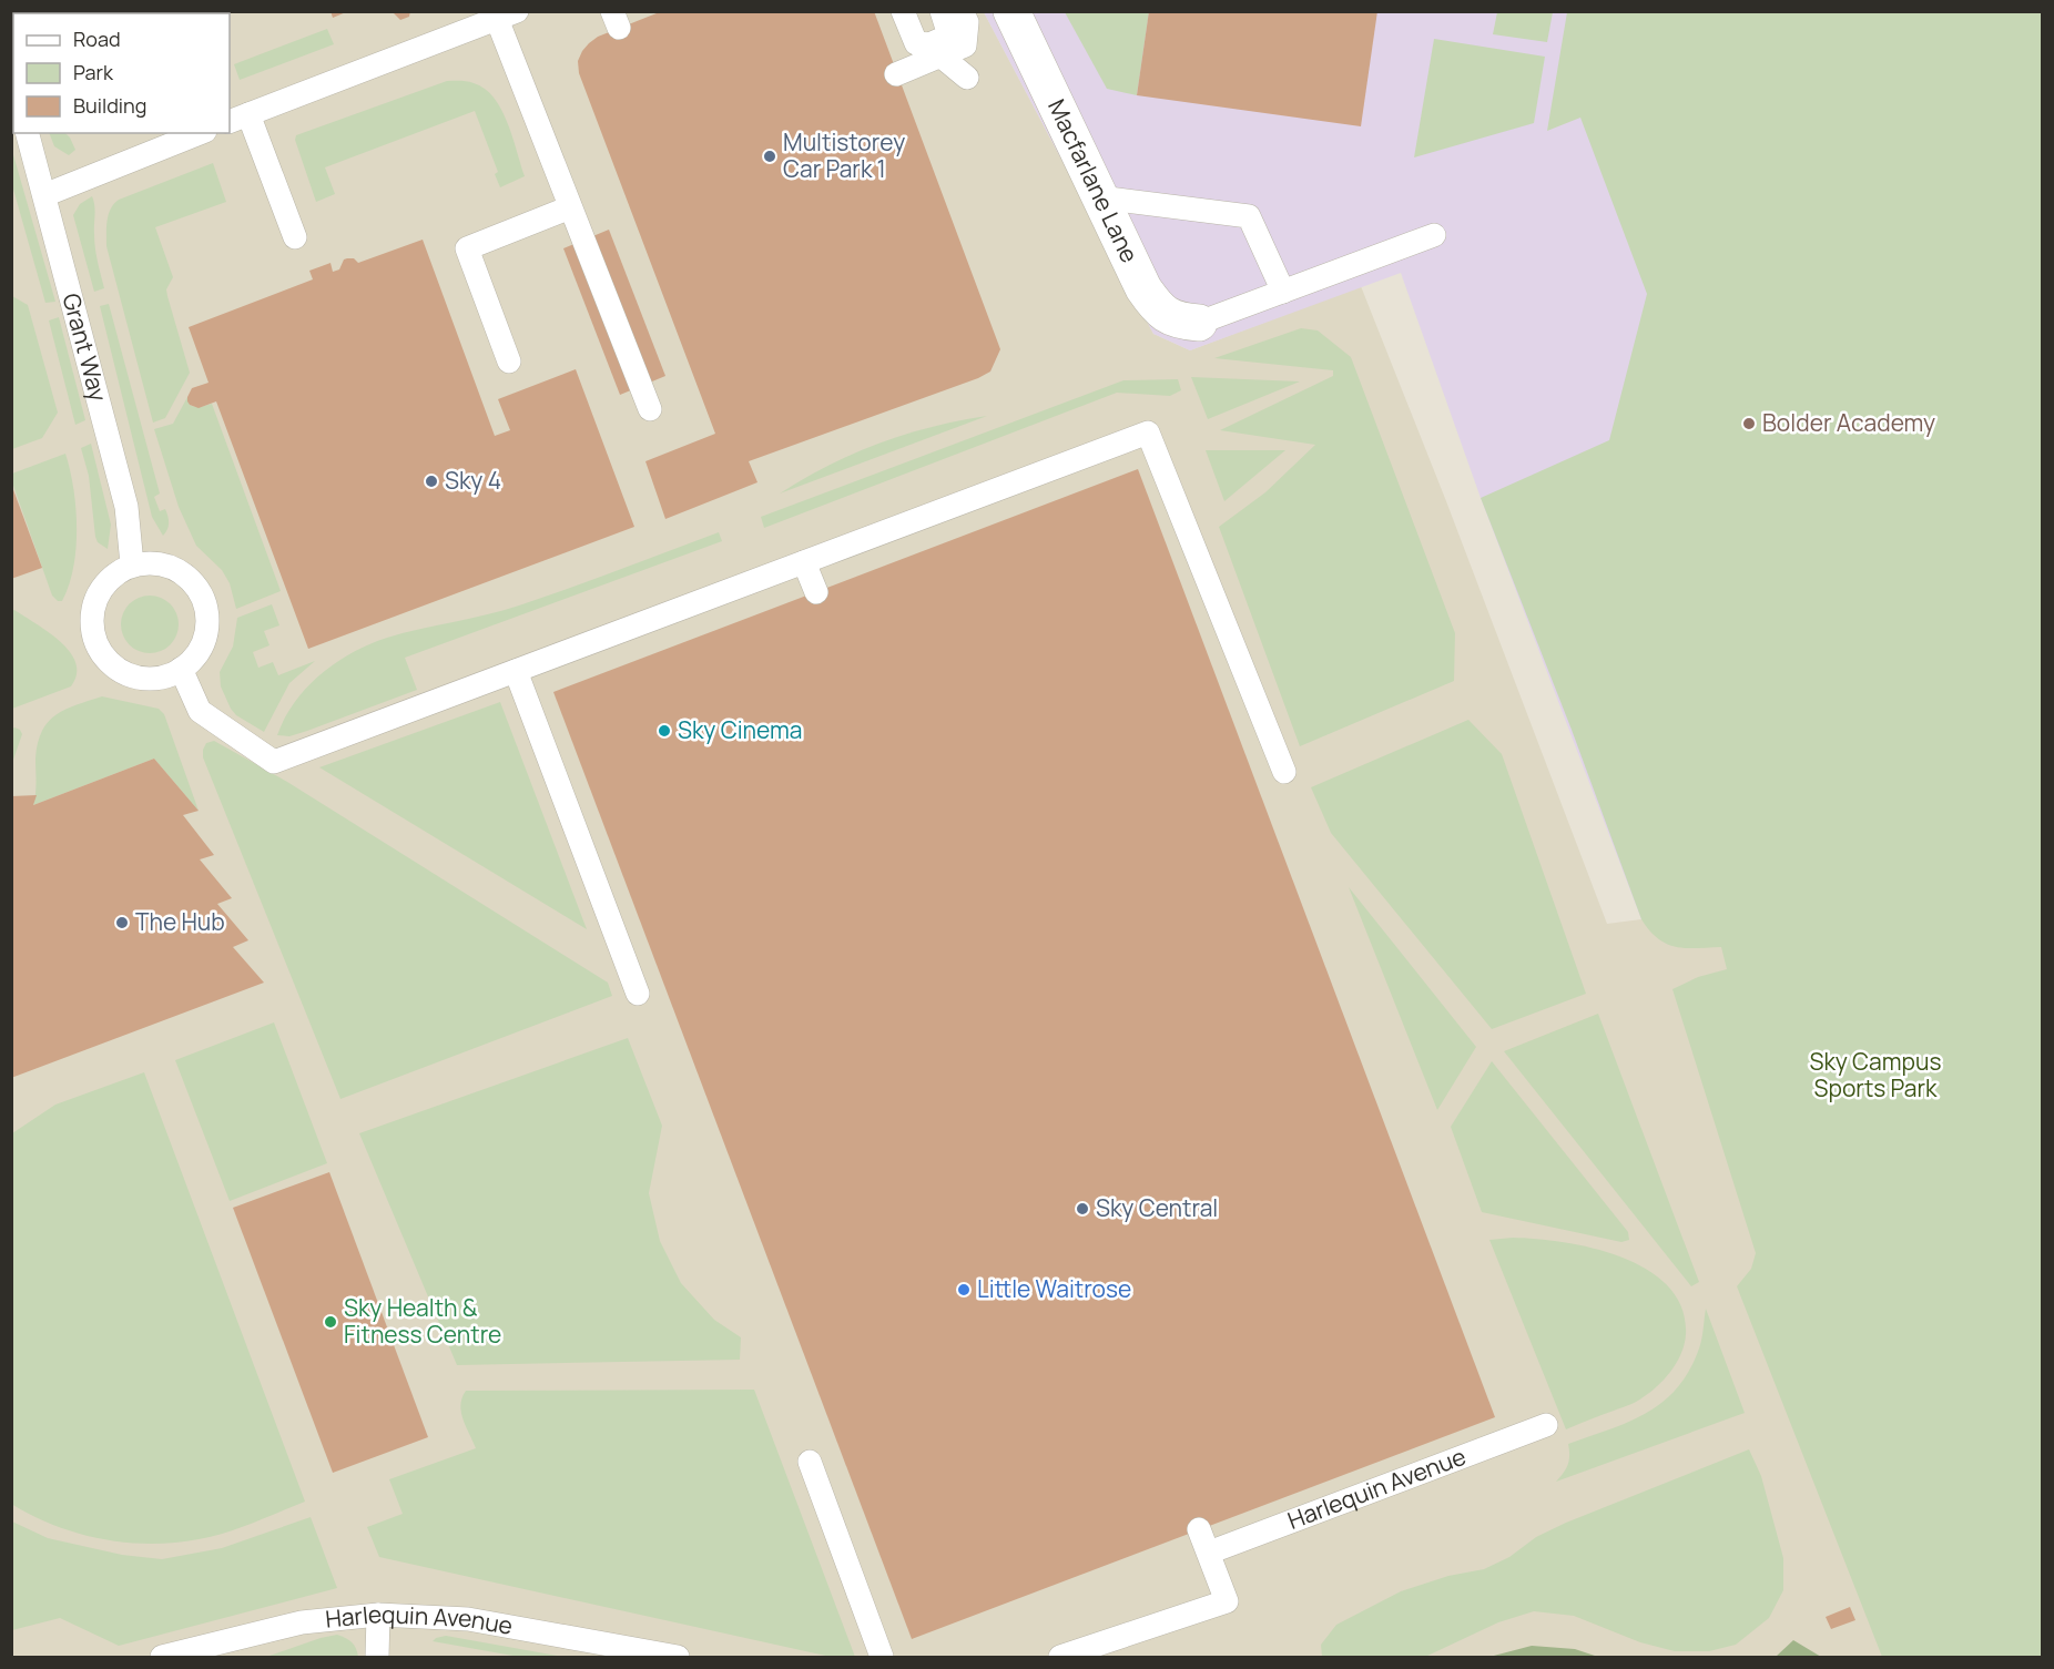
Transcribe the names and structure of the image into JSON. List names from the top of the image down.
{
  "streets": {
    "street": ["Macfarlane Lane"],
    "lane": ["Grant Way", "Harlequin Avenue"]
  },
  "parks": ["Sky Campus Sports Park"],
  "places": [
    "Multistorey Car Park 1",
    "Bolder Academy",
    "Sky 4",
    "Sky Cinema",
    "The Hub",
    "Sky Central",
    "Little Waitrose",
    "Sky Health & Fitness Centre"
  ],
  "legend": ["Road", "Park", "Building"]
}
